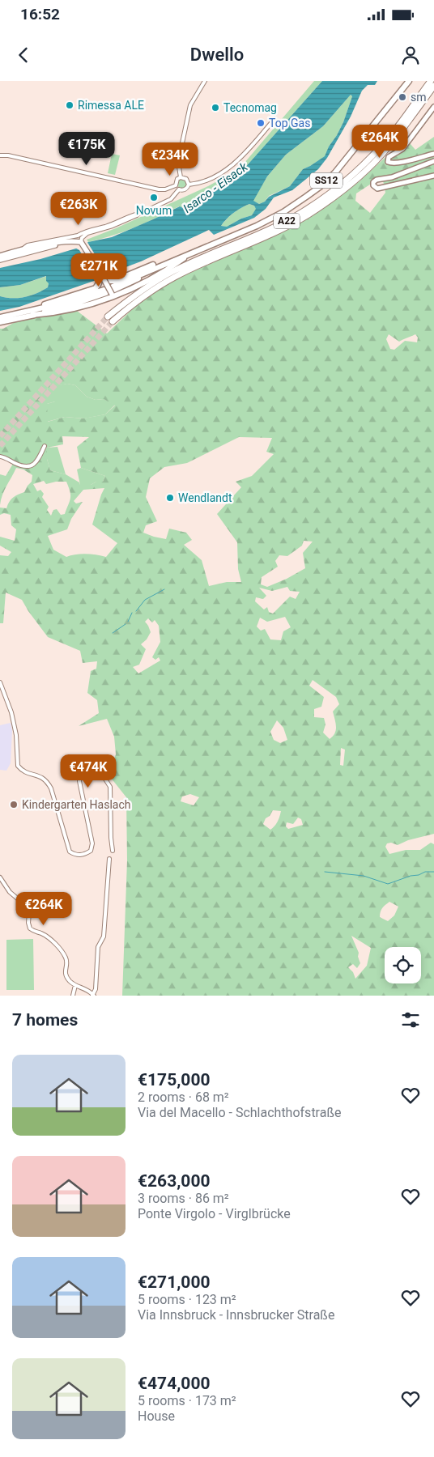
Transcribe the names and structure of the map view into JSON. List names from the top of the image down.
{
  "streets": {
    "highway": ["A22"],
    "main road": ["SS12"]
  },
  "water": ["Isarco - Eisack"],
  "places": [
    "sm",
    "Rimessa ALE",
    "Tecnomag",
    "Top Gas",
    "Novum",
    "Wendlandt",
    "Kindergarten Haslach"
  ],
  "page": {
    "status": "16:52",
    "header": "Dwello",
    "price": [
      "€264K",
      "€175K",
      "€234K",
      "€263K",
      "€271K",
      "€474K",
      "€264K"
    ],
    "heading": "7 homes",
    "list": [
      {
        "name": "€175,000",
        "note": "2 rooms · 68 m² · Via del Macello - Schlachthofstraße"
      },
      {
        "name": "€263,000",
        "note": "3 rooms · 86 m² · Ponte Virgolo - Virglbrücke"
      },
      {
        "name": "€271,000",
        "note": "5 rooms · 123 m² · Via Innsbruck - Innsbrucker Straße"
      },
      {
        "name": "€474,000",
        "note": "5 rooms · 173 m² · House"
      }
    ]
  }
}
